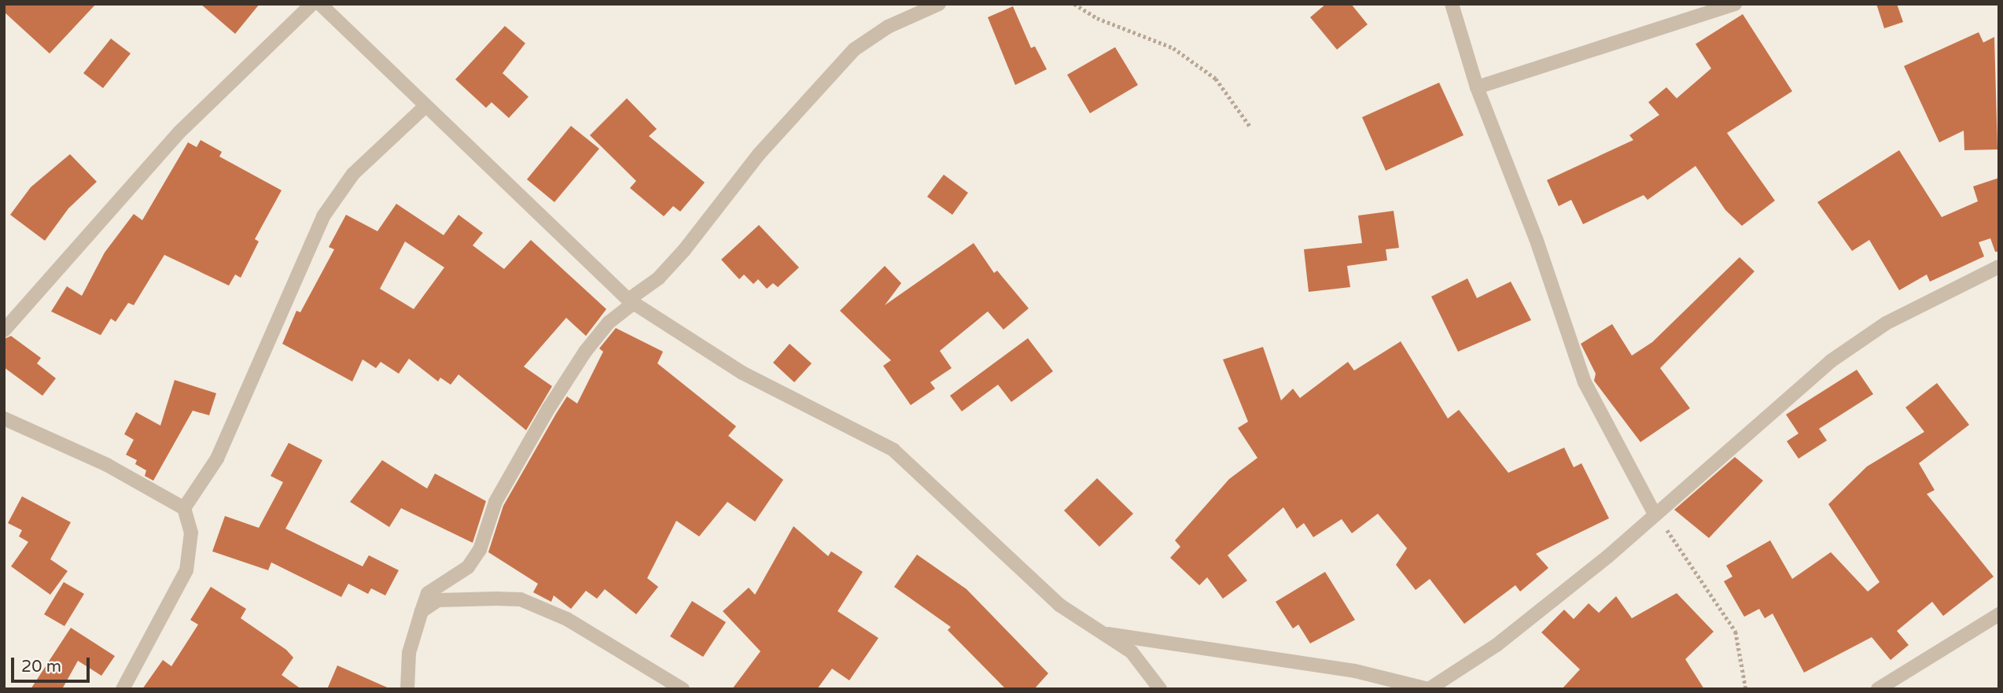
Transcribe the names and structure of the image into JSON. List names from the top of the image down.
{
  "scale_bar": "20 m"
}
